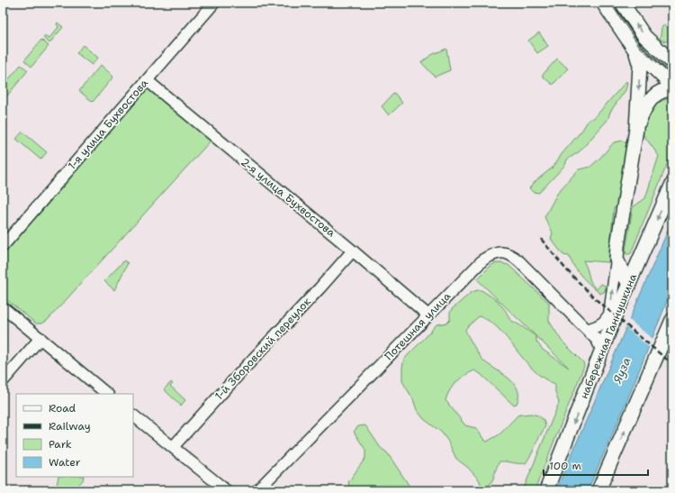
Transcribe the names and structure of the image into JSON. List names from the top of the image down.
{
  "streets": {
    "main road": ["набережная Ганнушкина"],
    "street": [
      "1-я улица Бухвостова",
      "2-я улица Бухвостова",
      "Потешная улица",
      "1-й Зборовский переулок"
    ]
  },
  "crossings": [
    ["1-я улица Бухвостова", "2-я улица Бухвостова"],
    ["2-я улица Бухвостова", "Потешная улица"],
    ["2-я улица Бухвостова", "1-й Зборовский переулок"],
    ["Потешная улица", "набережная Ганнушкина"]
  ],
  "water": ["Яуза"],
  "legend": [
    "Road",
    "Railway",
    "Park",
    "Water"
  ],
  "scale_bar": "100 m"
}
